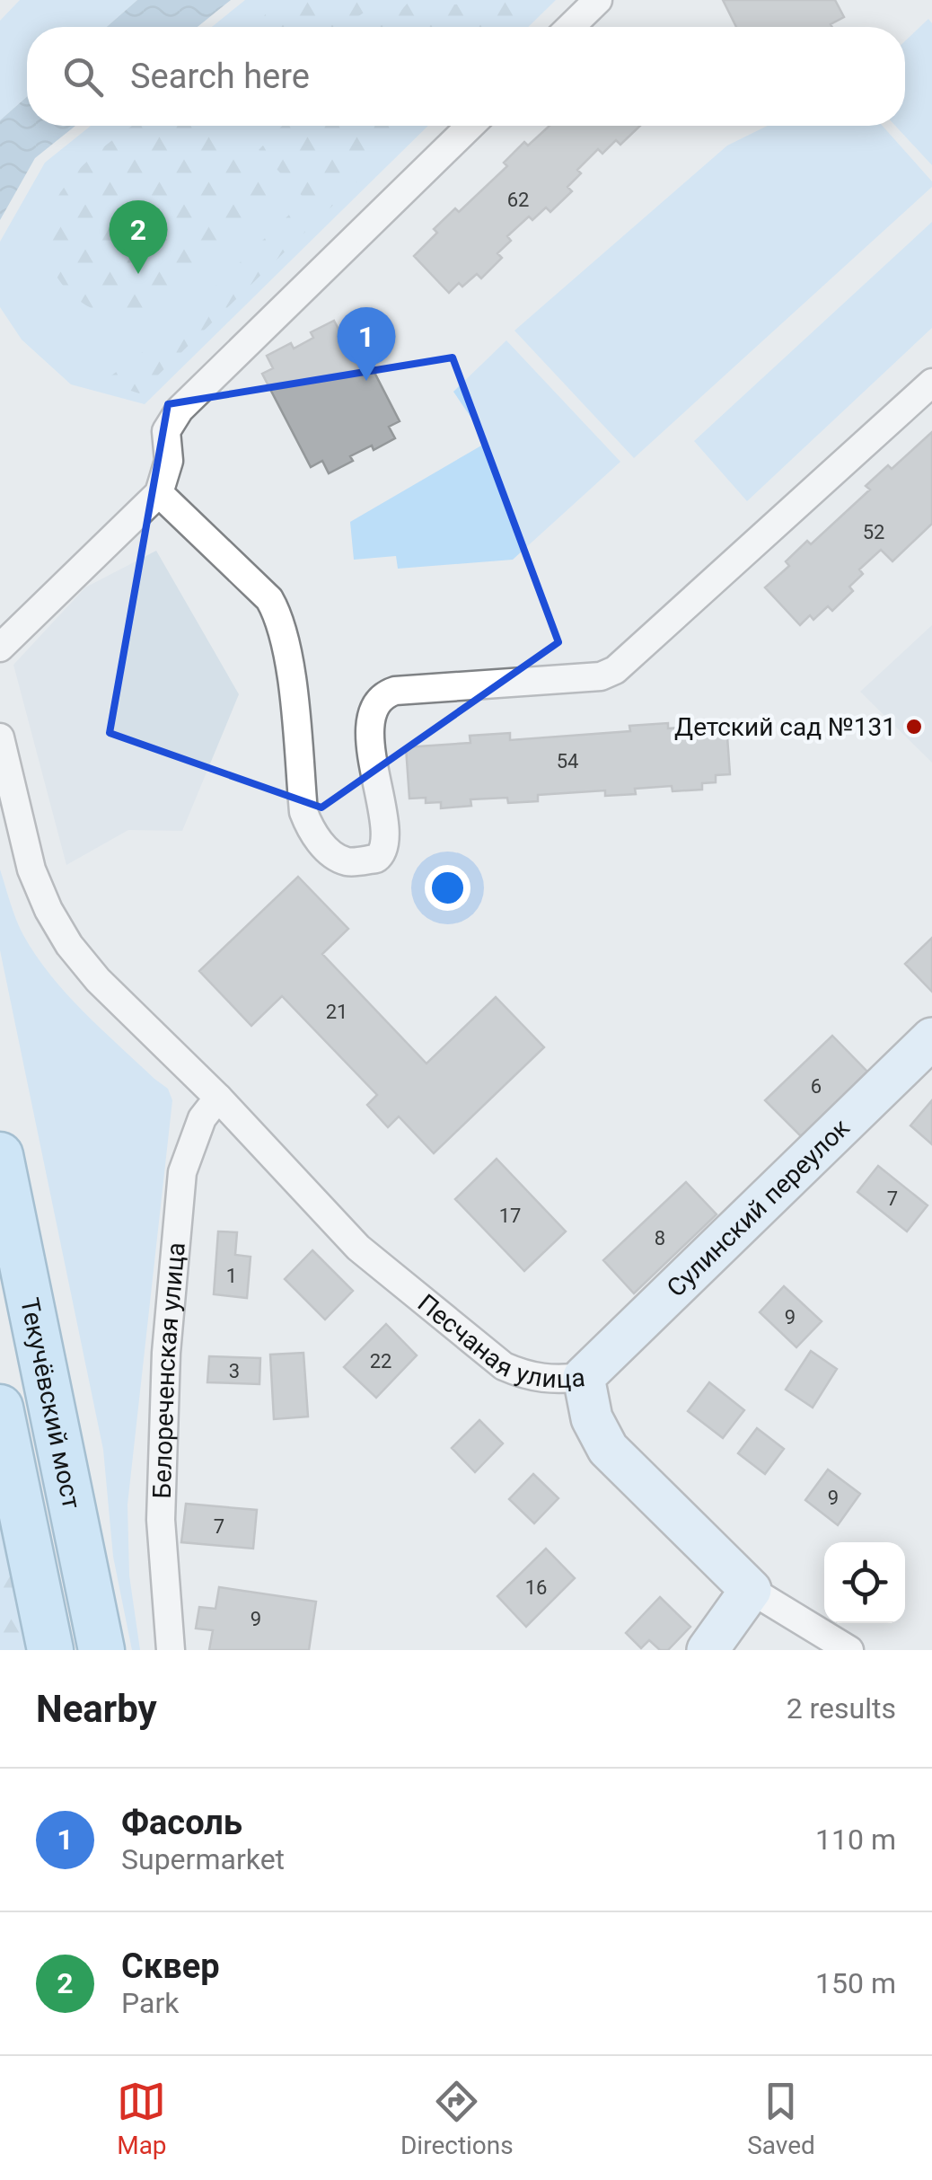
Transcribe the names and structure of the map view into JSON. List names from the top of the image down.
{
  "streets": {
    "main road": ["Текучёвский мост"],
    "street": ["Сулинский переулок", "Песчаная улица", "Белореченская улица"]
  },
  "crossings": [
    ["Сулинский переулок", "Песчаная улица"],
    ["Песчаная улица", "Белореченская улица"]
  ],
  "places": ["Детский сад №131"],
  "house_numbers": [
    "62",
    "52",
    "54",
    "21",
    "6",
    "7",
    "17",
    "8",
    "1",
    "9",
    "22",
    "3",
    "9",
    "7",
    "16",
    "9"
  ],
  "page": {
    "search": "Search here",
    "pins": ["2", "1"],
    "heading": ["Nearby", "2 results"],
    "list": [
      {
        "mark": "1",
        "name": "Фасоль",
        "note": "Supermarket",
        "value": "110 m"
      },
      {
        "mark": "2",
        "name": "Сквер",
        "note": "Park",
        "value": "150 m"
      }
    ],
    "nav": ["Map", "Directions", "Saved"]
  }
}
